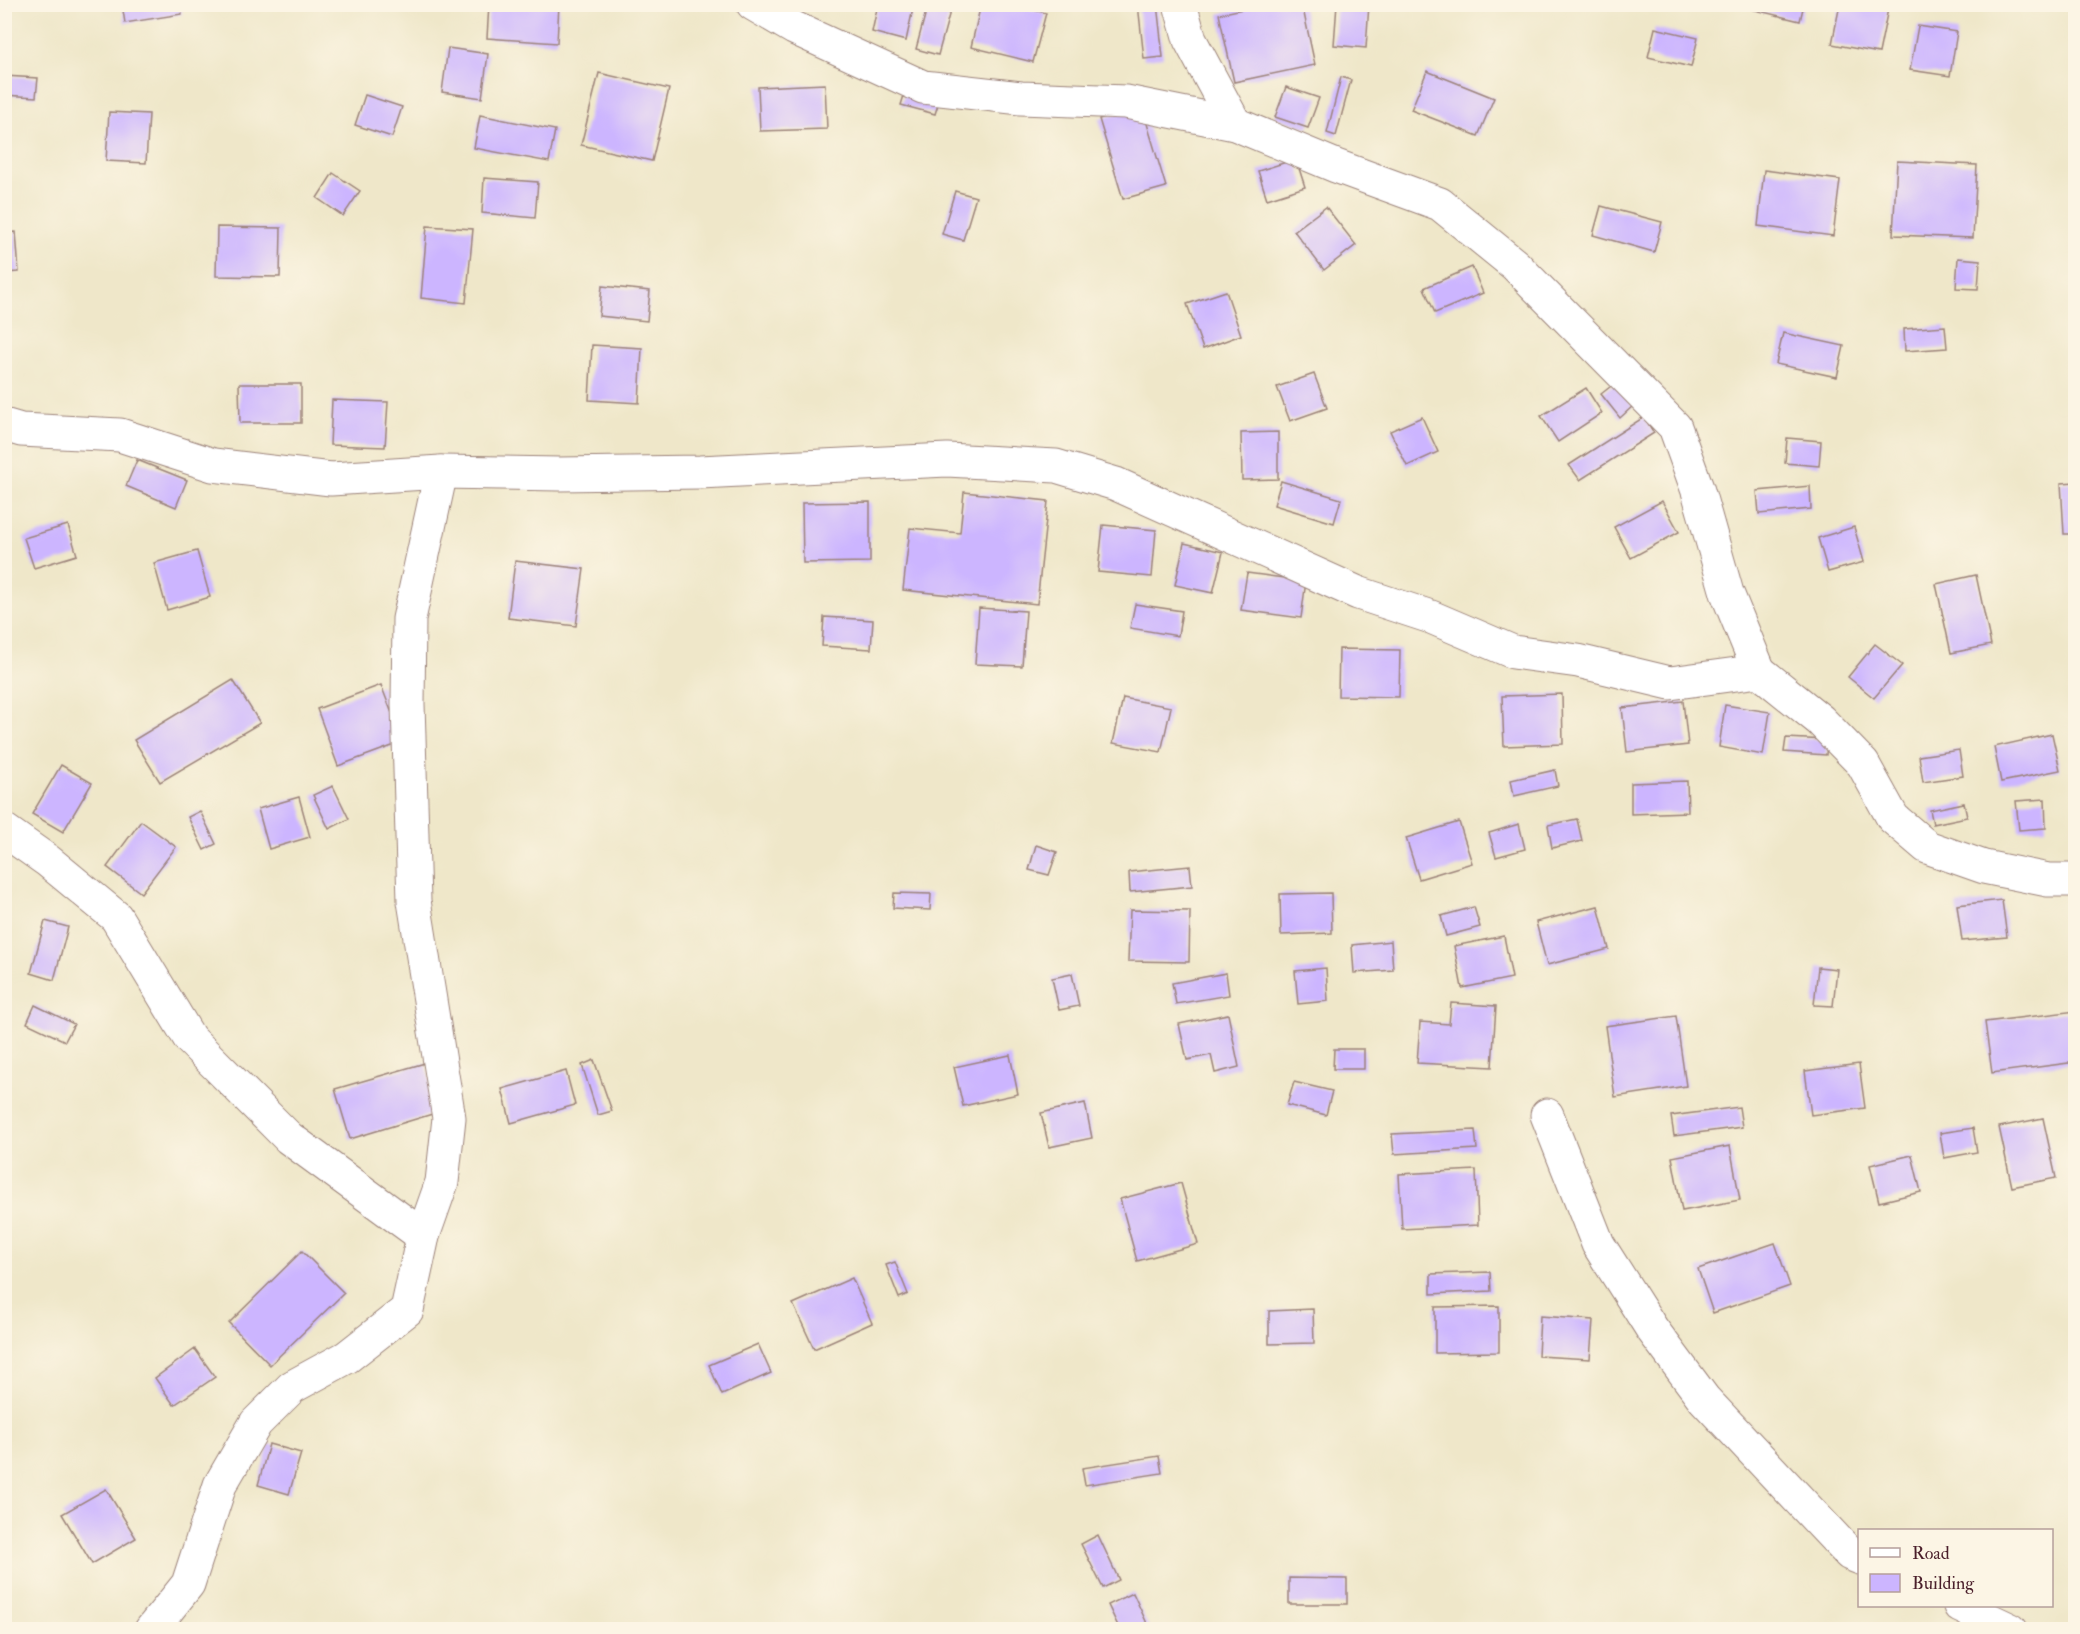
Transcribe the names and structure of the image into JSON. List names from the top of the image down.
{
  "legend": ["Road", "Building"]
}
